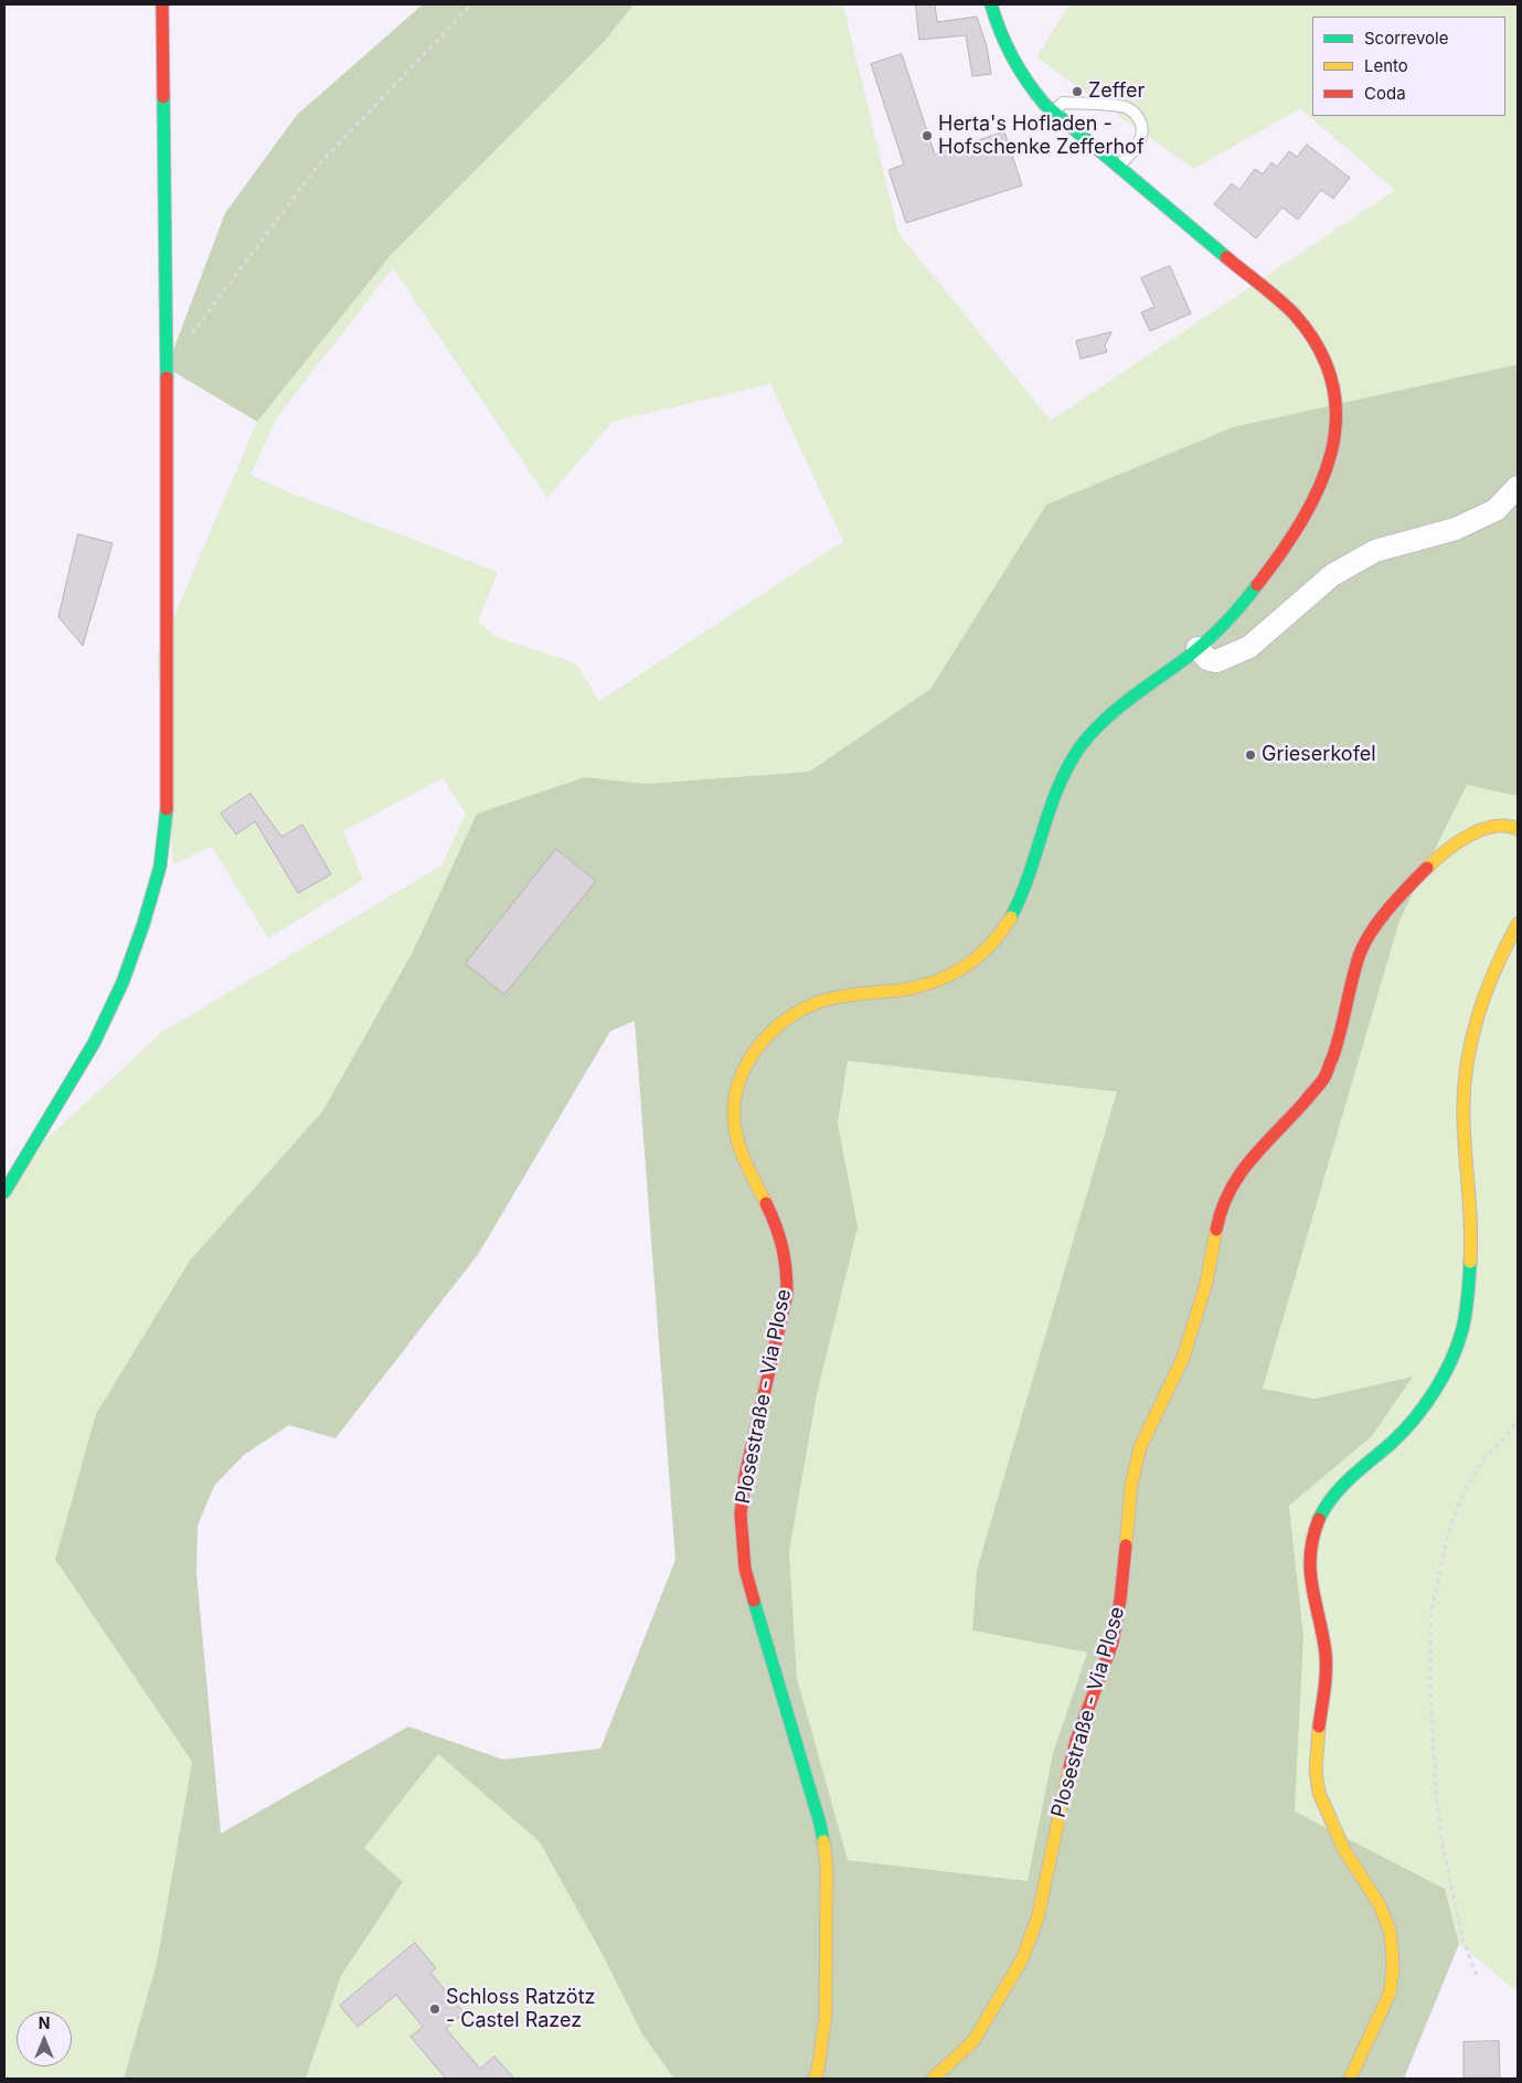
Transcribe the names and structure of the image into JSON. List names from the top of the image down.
{
  "streets": {
    "street": ["Plosestraße - Via Plose"]
  },
  "places": [
    "Zeffer",
    "Herta's Hofladen - Hofschenke Zefferhof",
    "Grieserkofel",
    "Schloss Ratzötz - Castel Razez"
  ],
  "legend": ["Scorrevole", "Lento", "Coda"],
  "north": "top"
}
